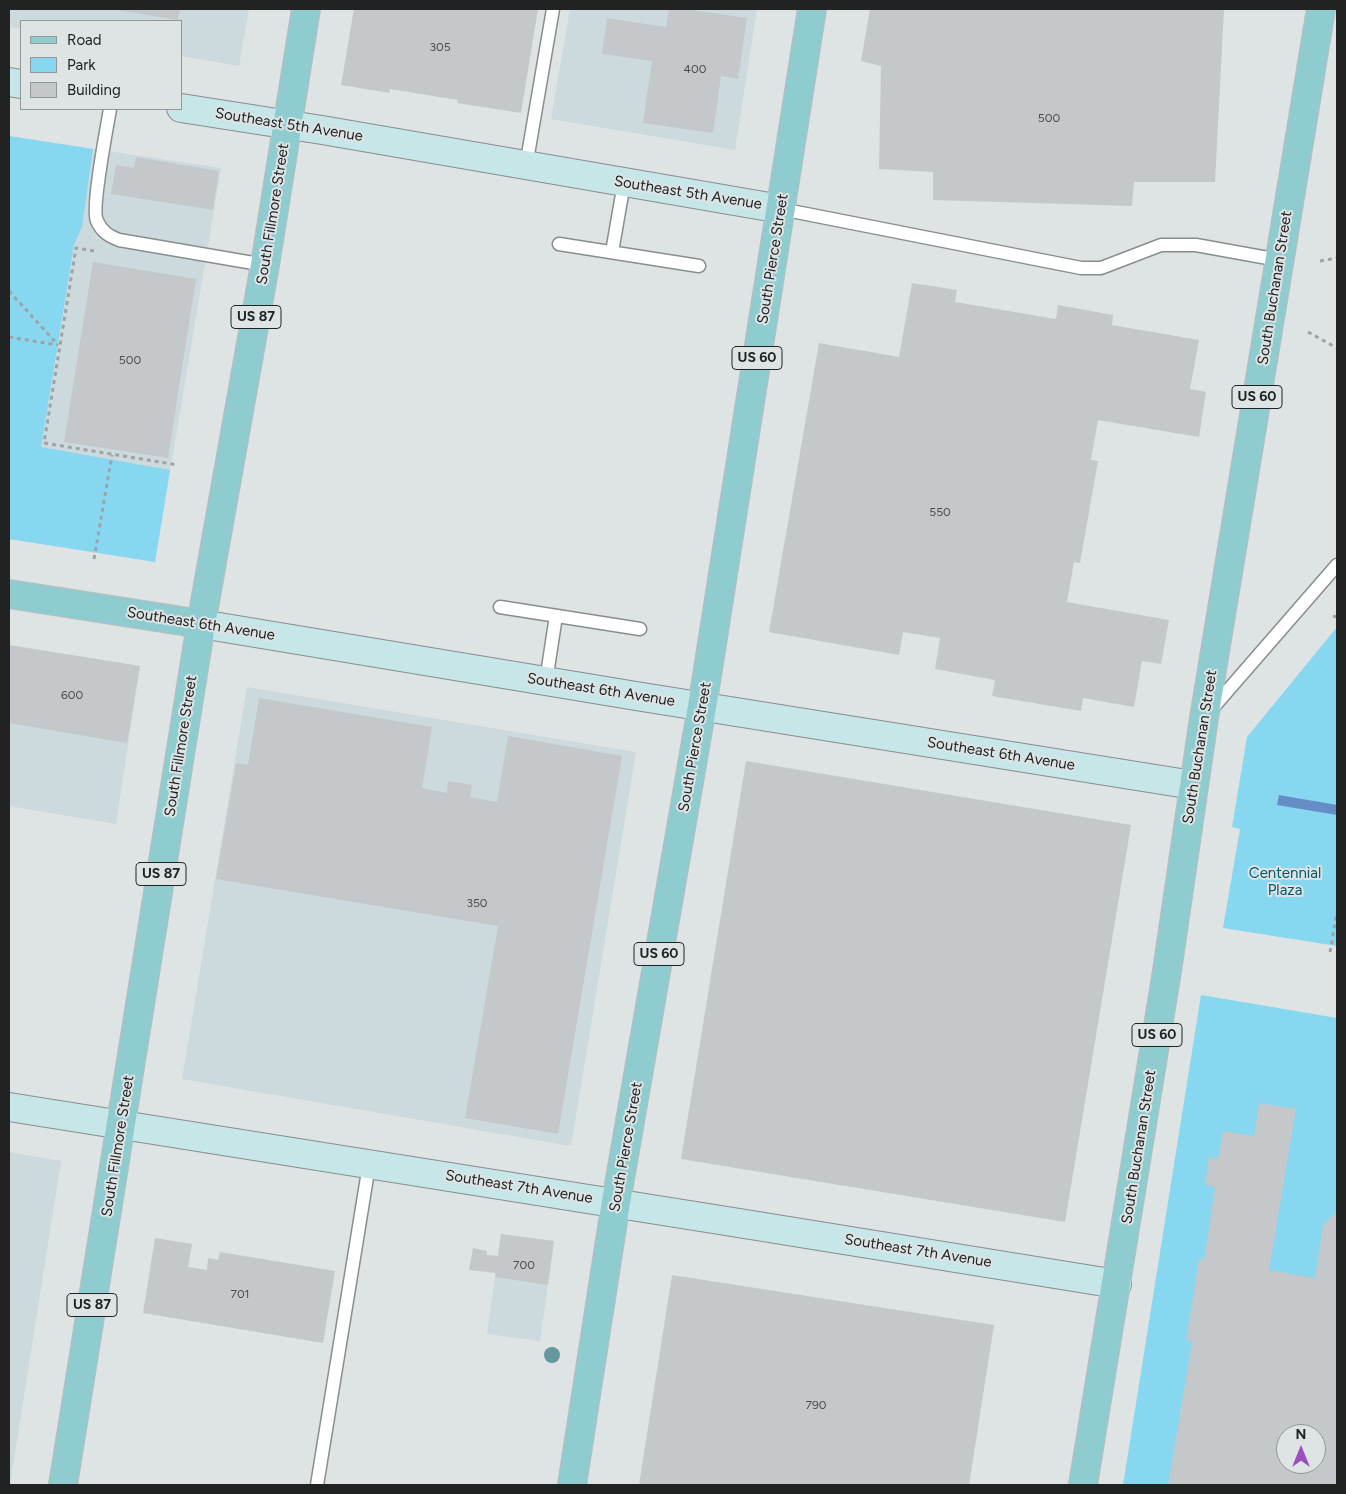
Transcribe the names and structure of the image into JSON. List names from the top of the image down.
{
  "streets": {
    "main road": [
      "South Fillmore Street",
      "South Pierce Street",
      "South Buchanan Street",
      "US 87",
      "US 60",
      "Southeast 6th Avenue"
    ],
    "street": ["Southeast 5th Avenue", "Southeast 7th Avenue"]
  },
  "crossings": [
    ["Southeast 5th Avenue", "South Fillmore Street"],
    ["Southeast 5th Avenue", "South Pierce Street"],
    ["Southeast 5th Avenue", "South Buchanan Street"],
    ["South Fillmore Street", "Southeast 6th Avenue"],
    ["South Fillmore Street", "Southeast 7th Avenue"],
    ["South Pierce Street", "Southeast 6th Avenue"],
    ["South Pierce Street", "Southeast 7th Avenue"],
    ["South Buchanan Street", "Southeast 6th Avenue"],
    ["South Buchanan Street", "Southeast 7th Avenue"]
  ],
  "parks": ["Centennial Plaza"],
  "house_numbers": [
    "305",
    "400",
    "500",
    "500",
    "550",
    "600",
    "350",
    "700",
    "701",
    "790"
  ],
  "legend": ["Road", "Park", "Building"],
  "north": "top"
}
